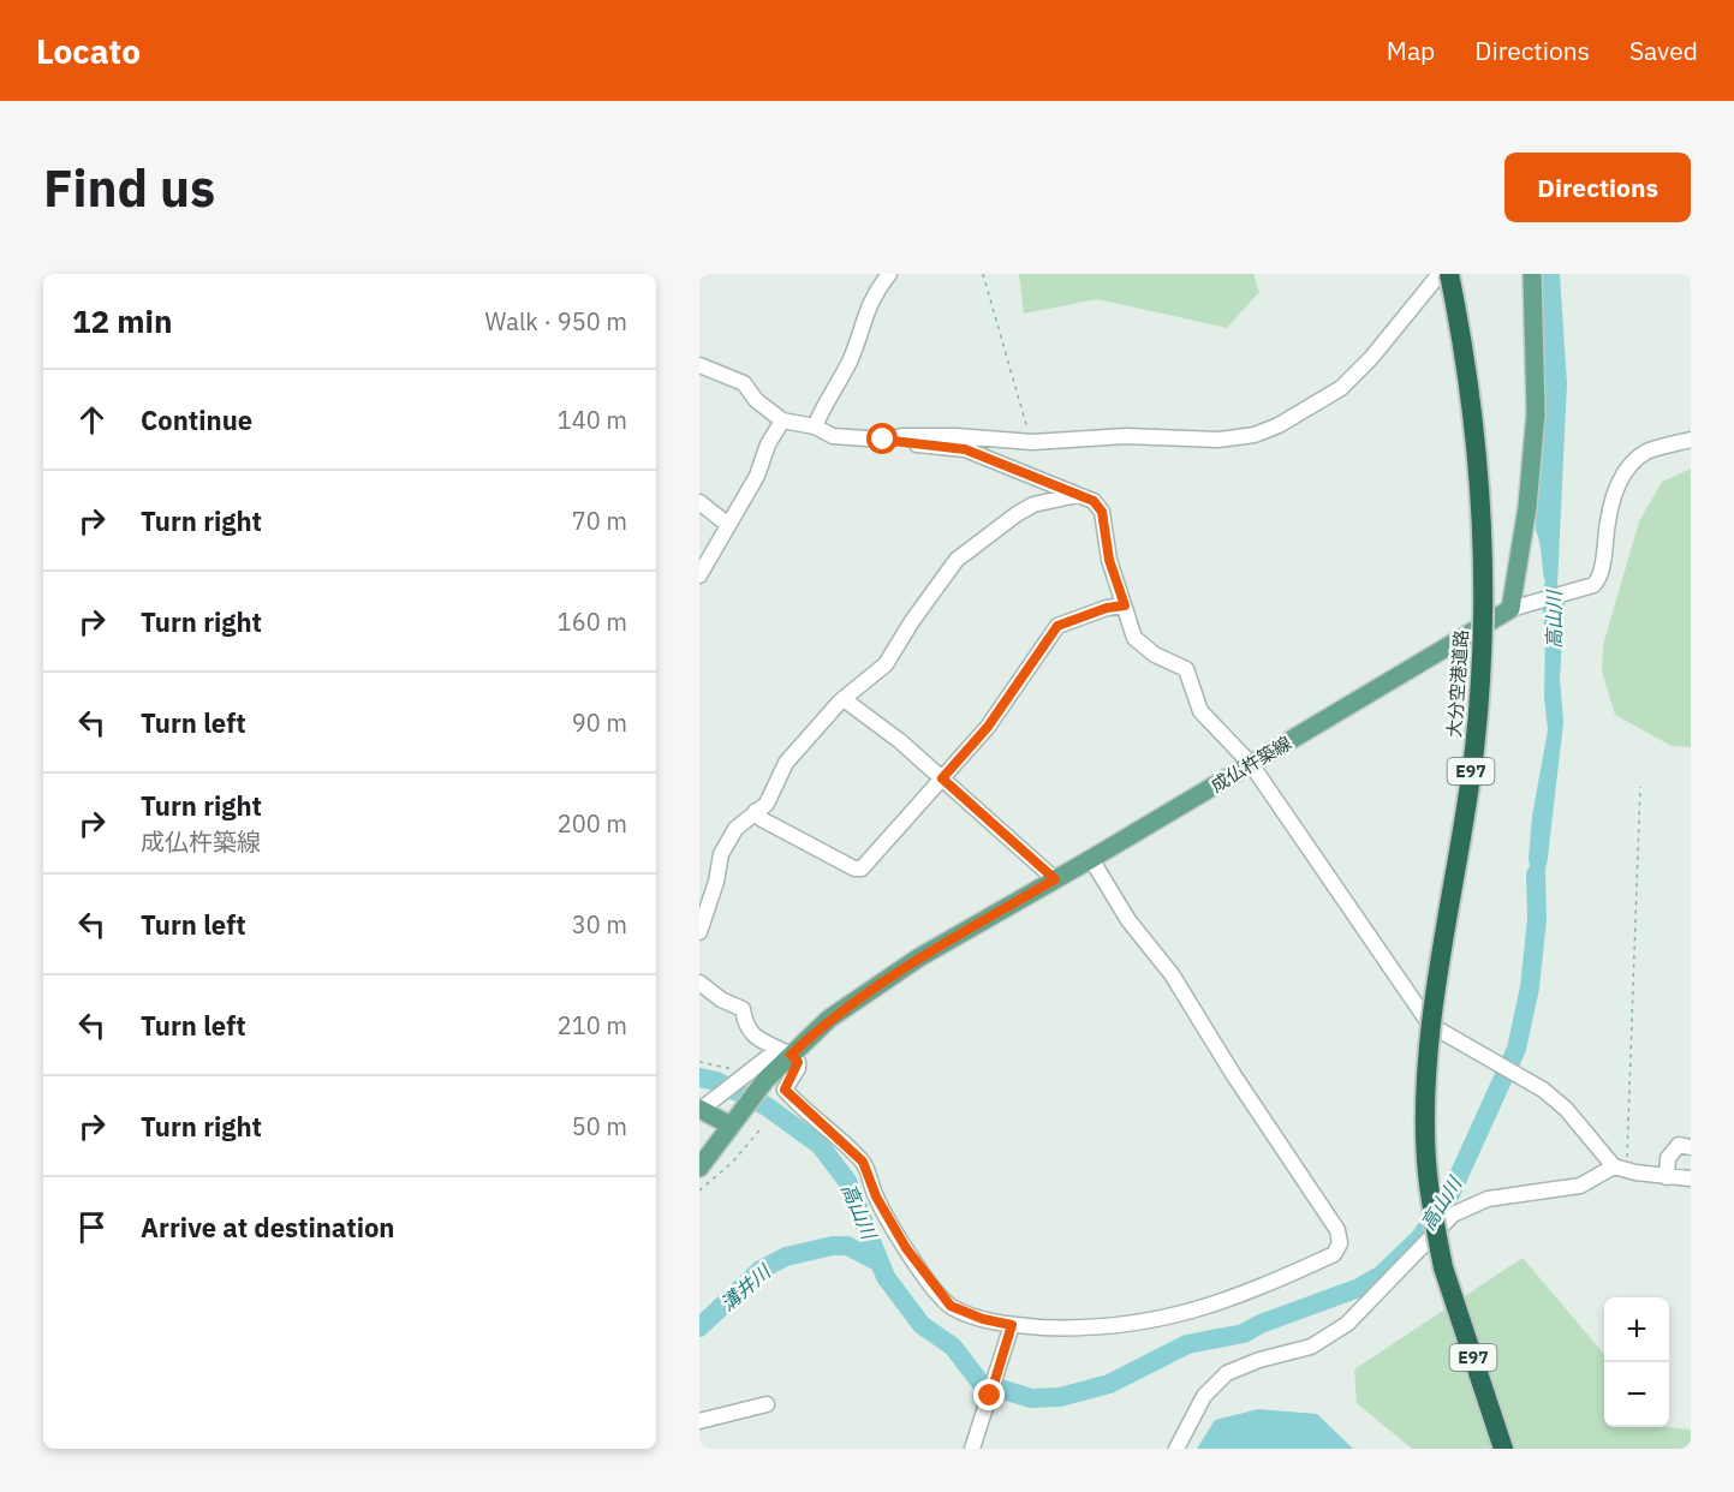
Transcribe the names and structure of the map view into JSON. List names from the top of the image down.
{
  "streets": {
    "highway": ["大分空港道路", "E97"],
    "main road": ["成仏杵築線"]
  },
  "water": ["高山川", "溝井川"],
  "page": {
    "header": "Locato",
    "nav": ["Map", "Directions", "Saved"],
    "buttons": "Directions",
    "title": "Find us",
    "heading": ["12 min", "Walk · 950 m"],
    "list": [
      ["Continue", "140 m"],
      ["Turn right", "70 m"],
      ["Turn right", "160 m"],
      ["Turn left", "90 m"],
      ["Turn right", "成仏杵築線", "200 m"],
      ["Turn left", "30 m"],
      ["Turn left", "210 m"],
      ["Turn right", "50 m"],
      "Arrive at destination"
    ],
    "map_buttons": ["+", "−"]
  }
}
